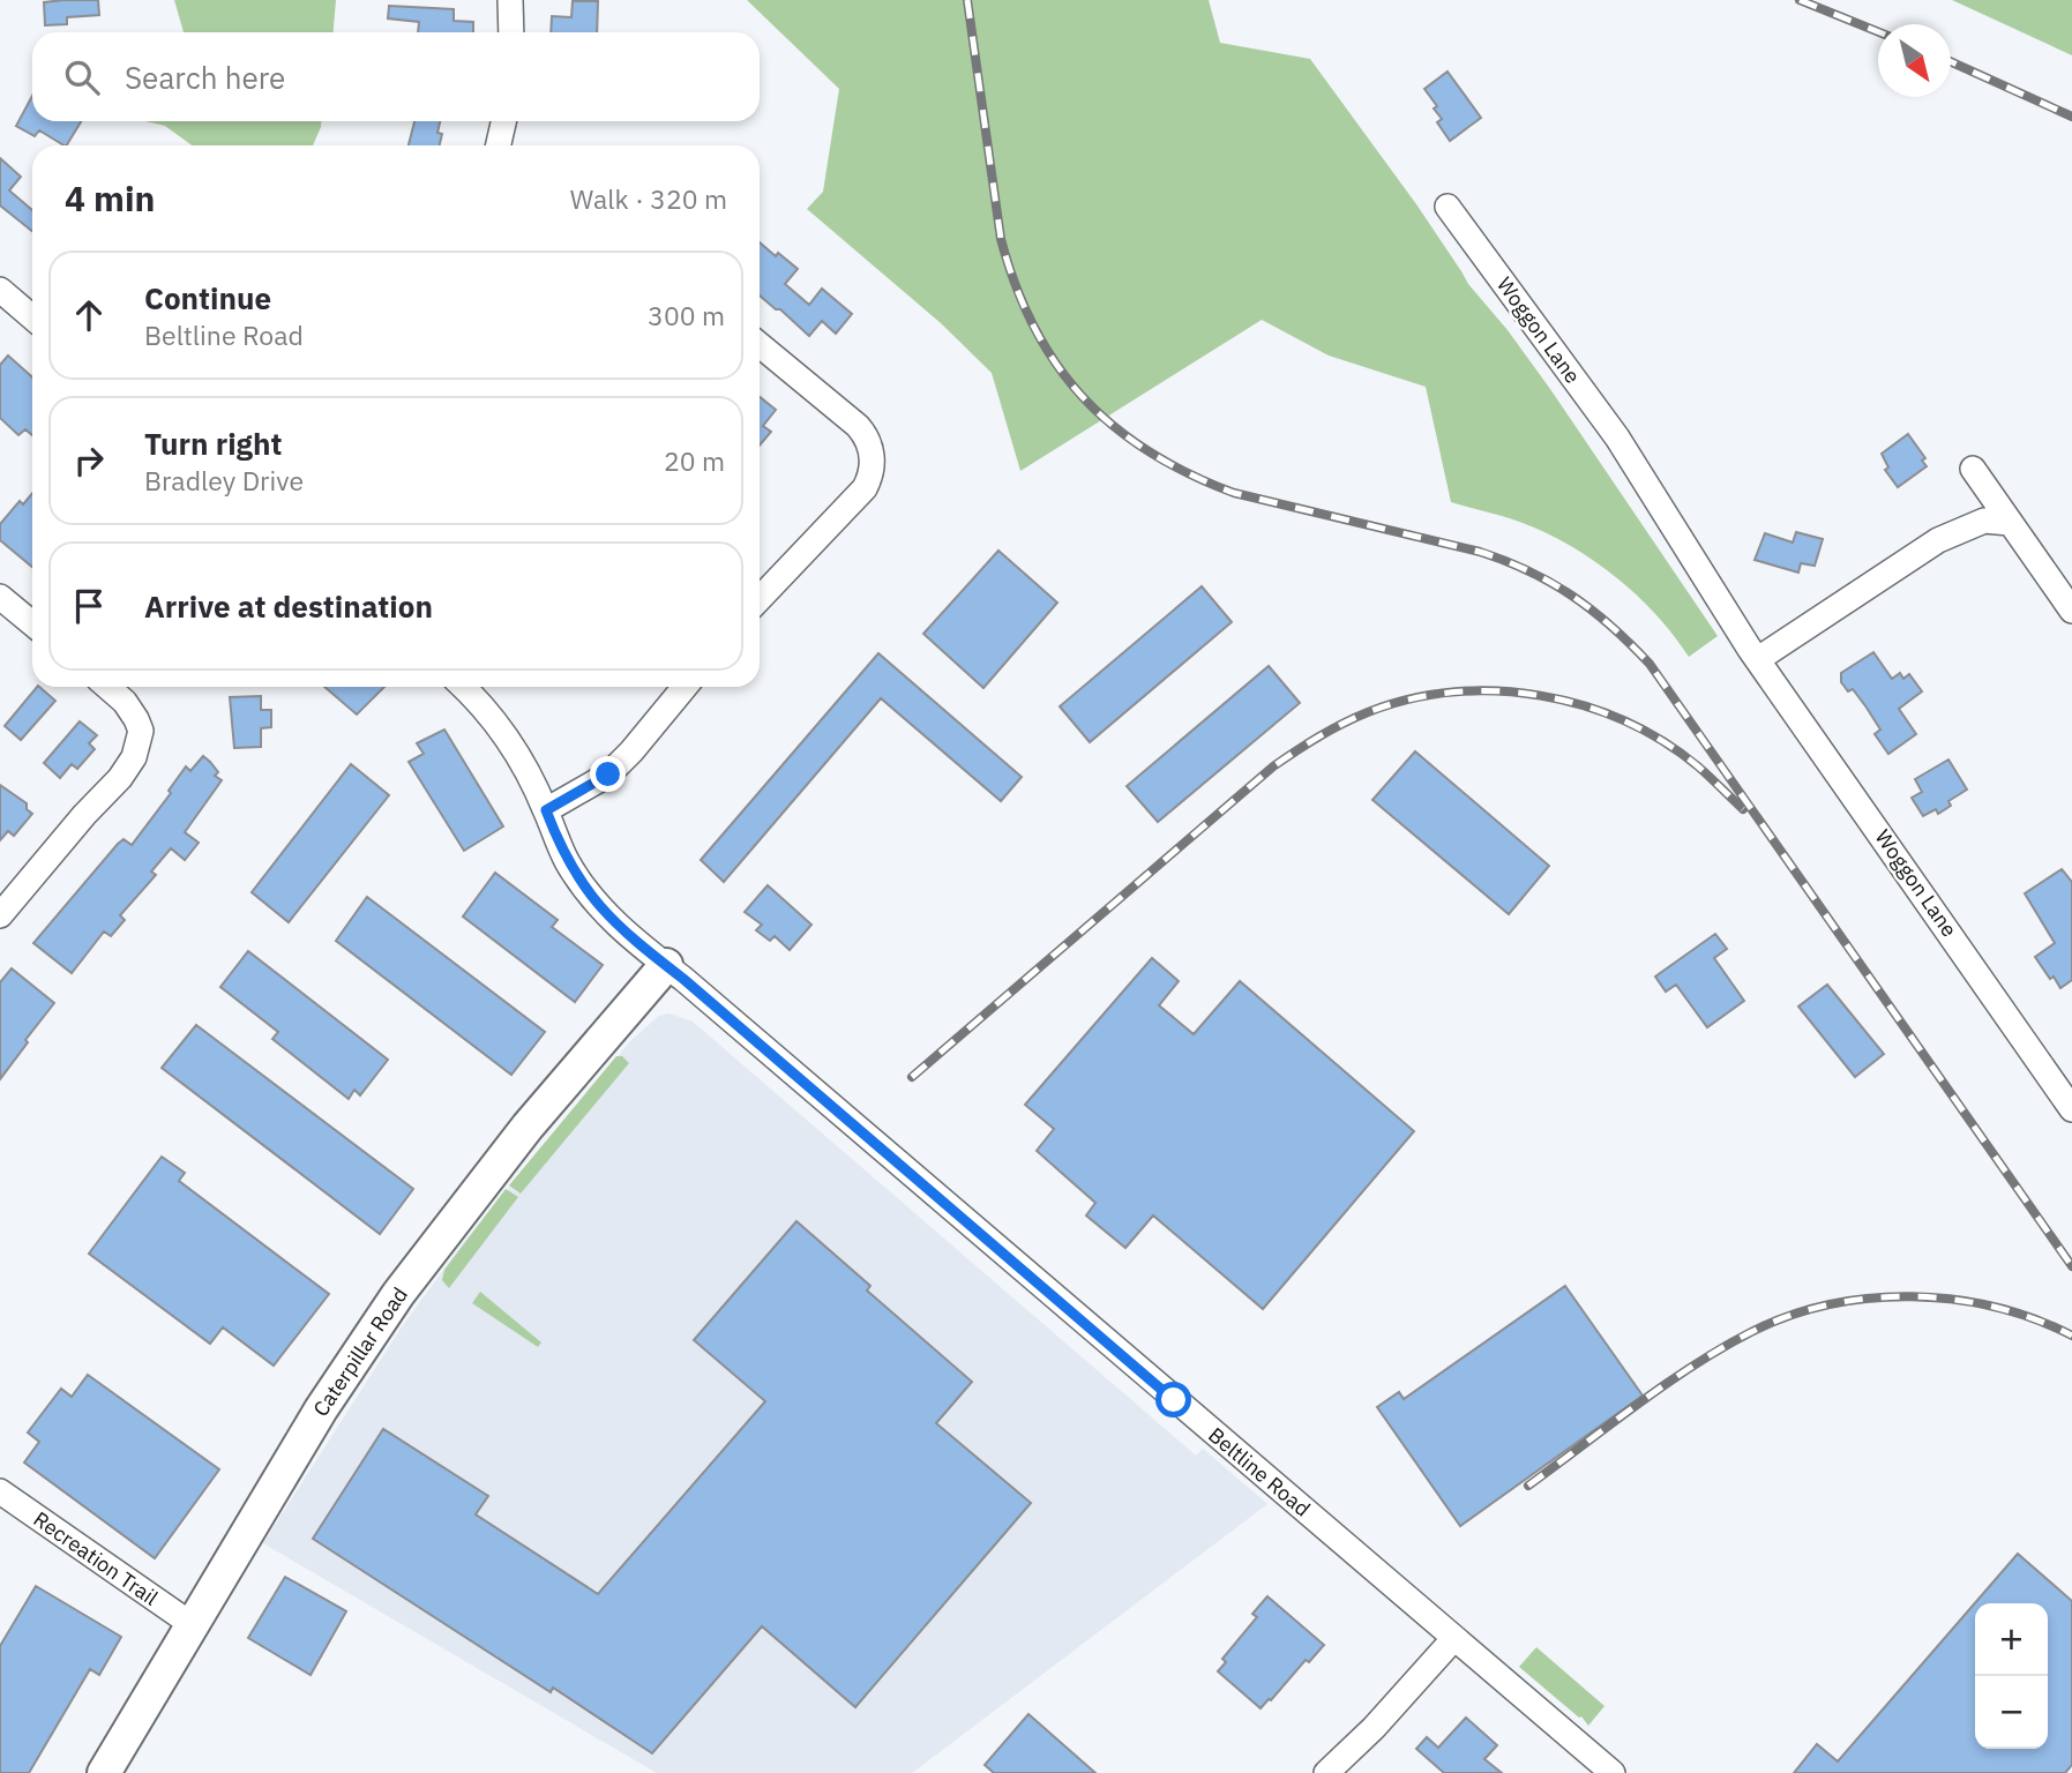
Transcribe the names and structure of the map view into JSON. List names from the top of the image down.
{
  "streets": {
    "street": [
      "Woggon Lane",
      "Caterpillar Road",
      "Beltline Road",
      "Recreation Trail"
    ]
  },
  "crossings": [
    ["Caterpillar Road", "Beltline Road"],
    ["Caterpillar Road", "Recreation Trail"]
  ],
  "north": "bottom right",
  "page": {
    "search": "Search here",
    "heading": ["4 min", "Walk · 320 m"],
    "list": [
      ["Continue", "Beltline Road", "300 m"],
      ["Turn right", "Bradley Drive", "20 m"],
      "Arrive at destination"
    ],
    "map_buttons": ["+", "−"]
  }
}
